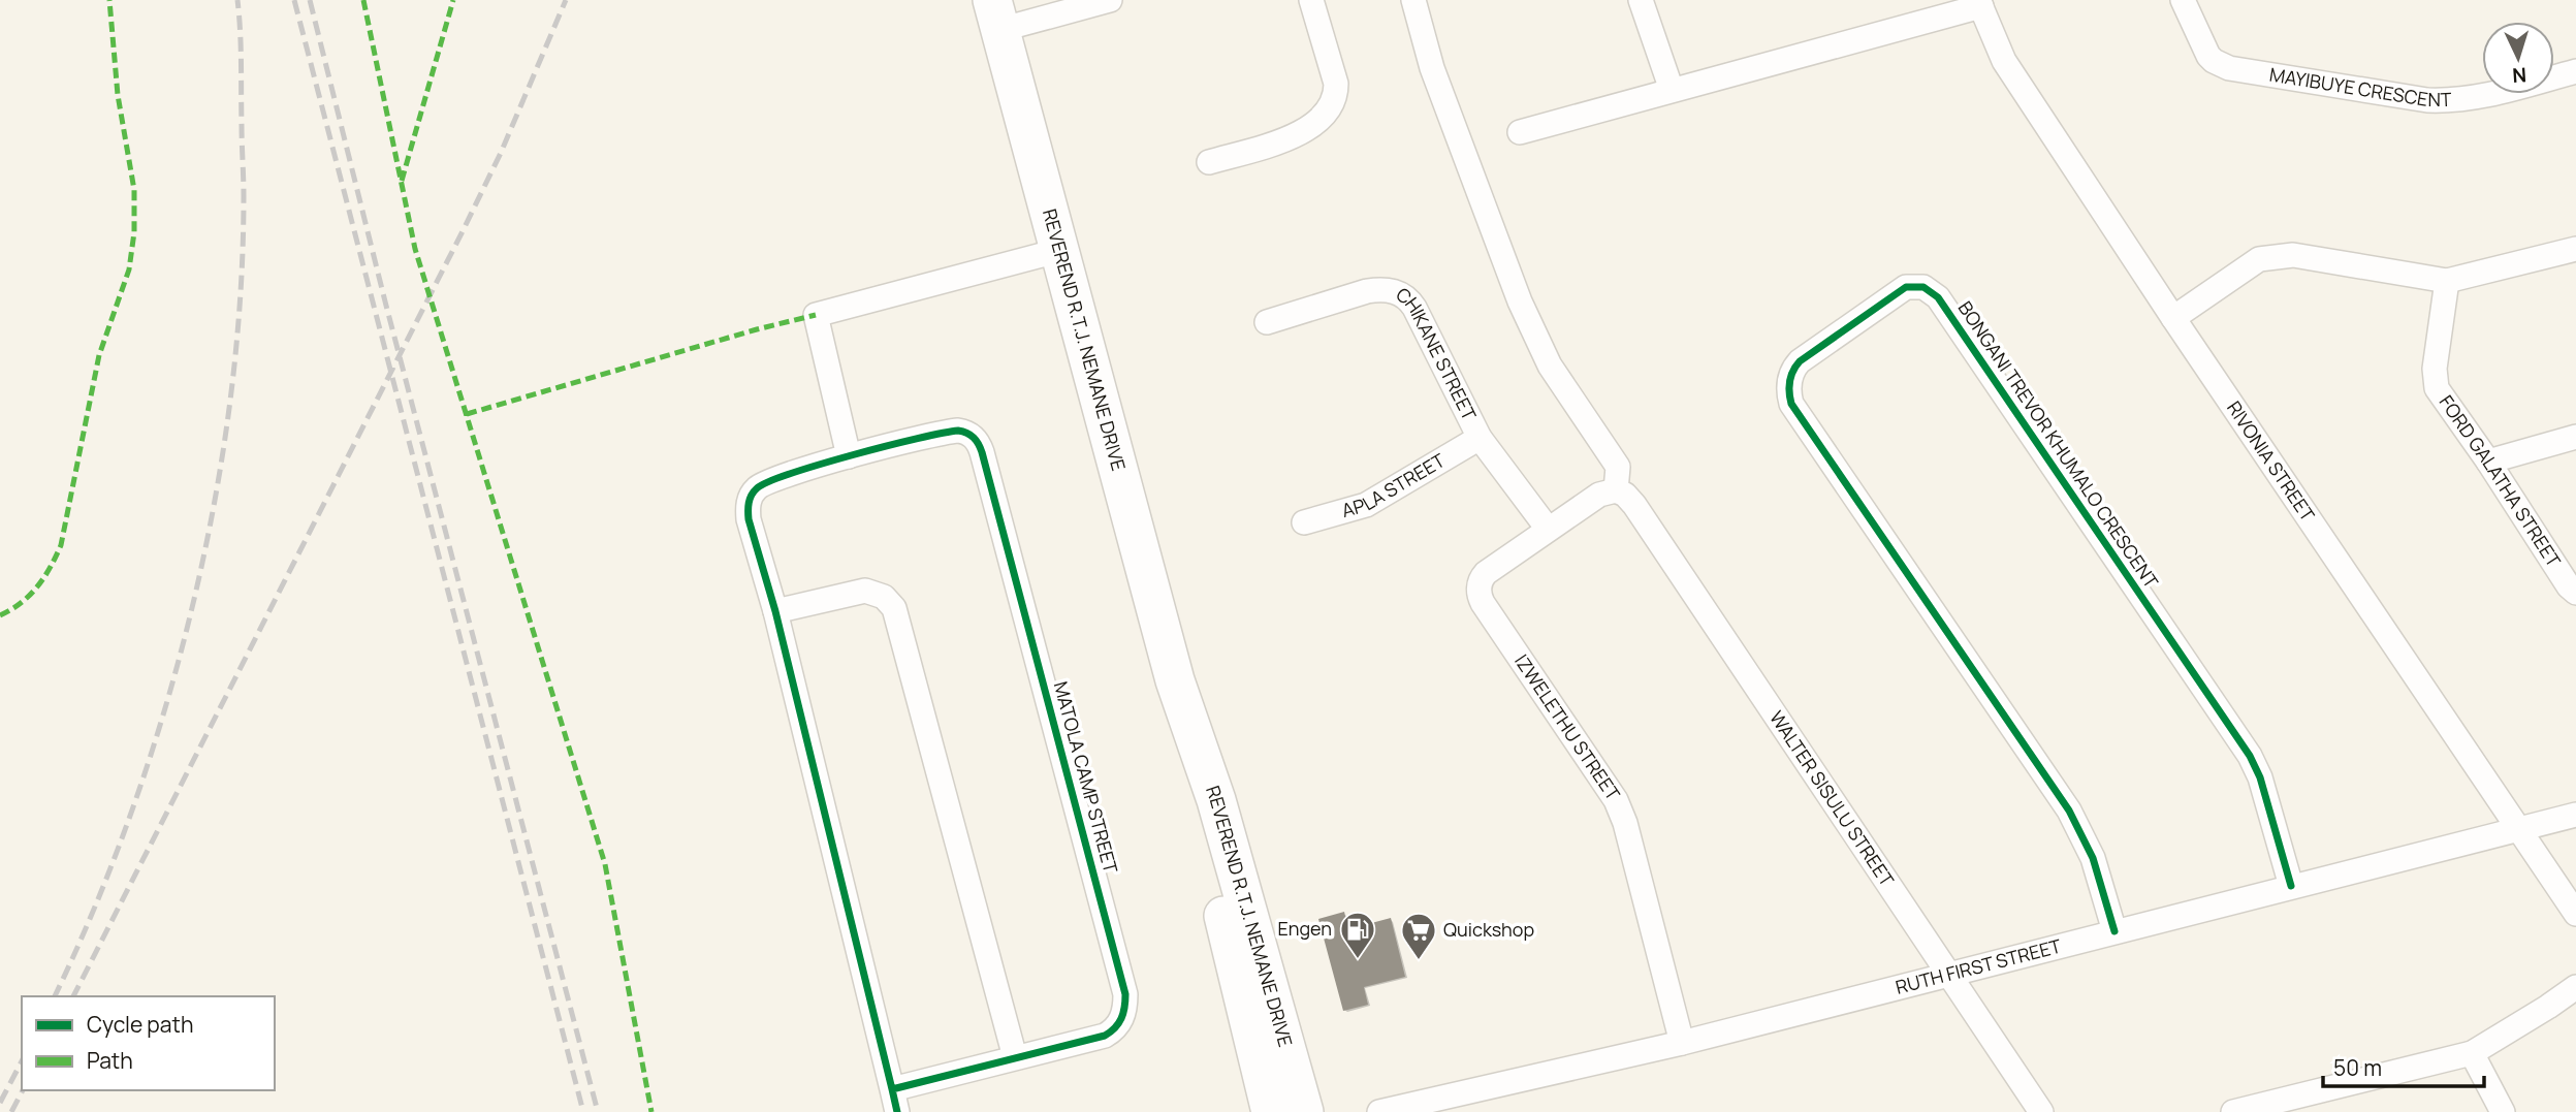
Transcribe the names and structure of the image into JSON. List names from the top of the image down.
{
  "streets": {
    "main road": ["REVEREND R.T.J. NEMANE DRIVE"],
    "street": [
      "MAYIBUYE CRESCENT",
      "CHIKANE STREET",
      "BONGANI TREVOR KHUMALO CRESCENT",
      "RIVONIA STREET",
      "FORD GALATHA STREET",
      "APLA STREET",
      "IZWELETHU STREET",
      "MATOLA CAMP STREET",
      "WALTER SISULU STREET",
      "RUTH FIRST STREET"
    ]
  },
  "crossings": [
    ["CHIKANE STREET", "APLA STREET"],
    ["CHIKANE STREET", "IZWELETHU STREET"],
    ["BONGANI TREVOR KHUMALO CRESCENT", "RUTH FIRST STREET"],
    ["RIVONIA STREET", "RUTH FIRST STREET"],
    ["IZWELETHU STREET", "WALTER SISULU STREET"],
    ["IZWELETHU STREET", "RUTH FIRST STREET"],
    ["WALTER SISULU STREET", "RUTH FIRST STREET"]
  ],
  "places": {
    "fuel station": ["Engen"],
    "supermarket": ["Quickshop"]
  },
  "legend": ["Cycle path", "Path"],
  "scale_bar": "50 m",
  "north": "bottom"
}
